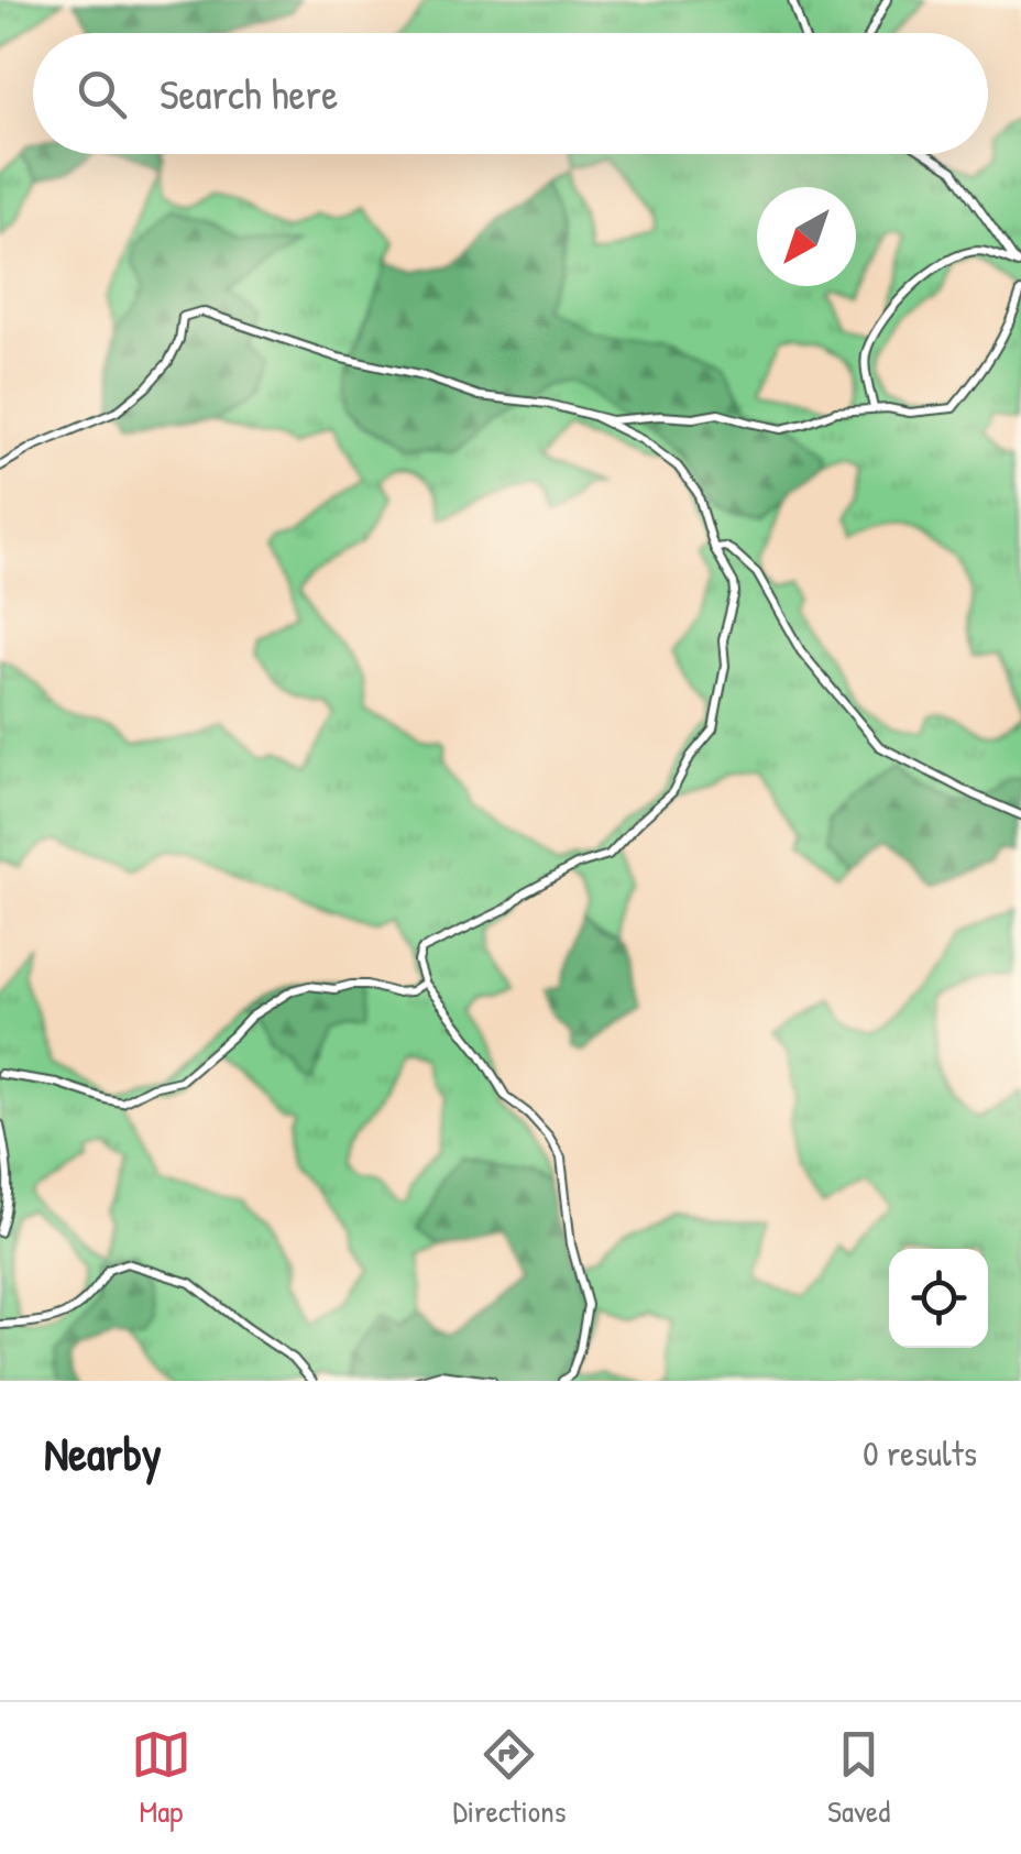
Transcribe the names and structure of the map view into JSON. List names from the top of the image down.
{
  "north": "bottom left",
  "page": {
    "search": "Search here",
    "heading": ["Nearby", "0 results"],
    "nav": ["Map", "Directions", "Saved"]
  }
}
